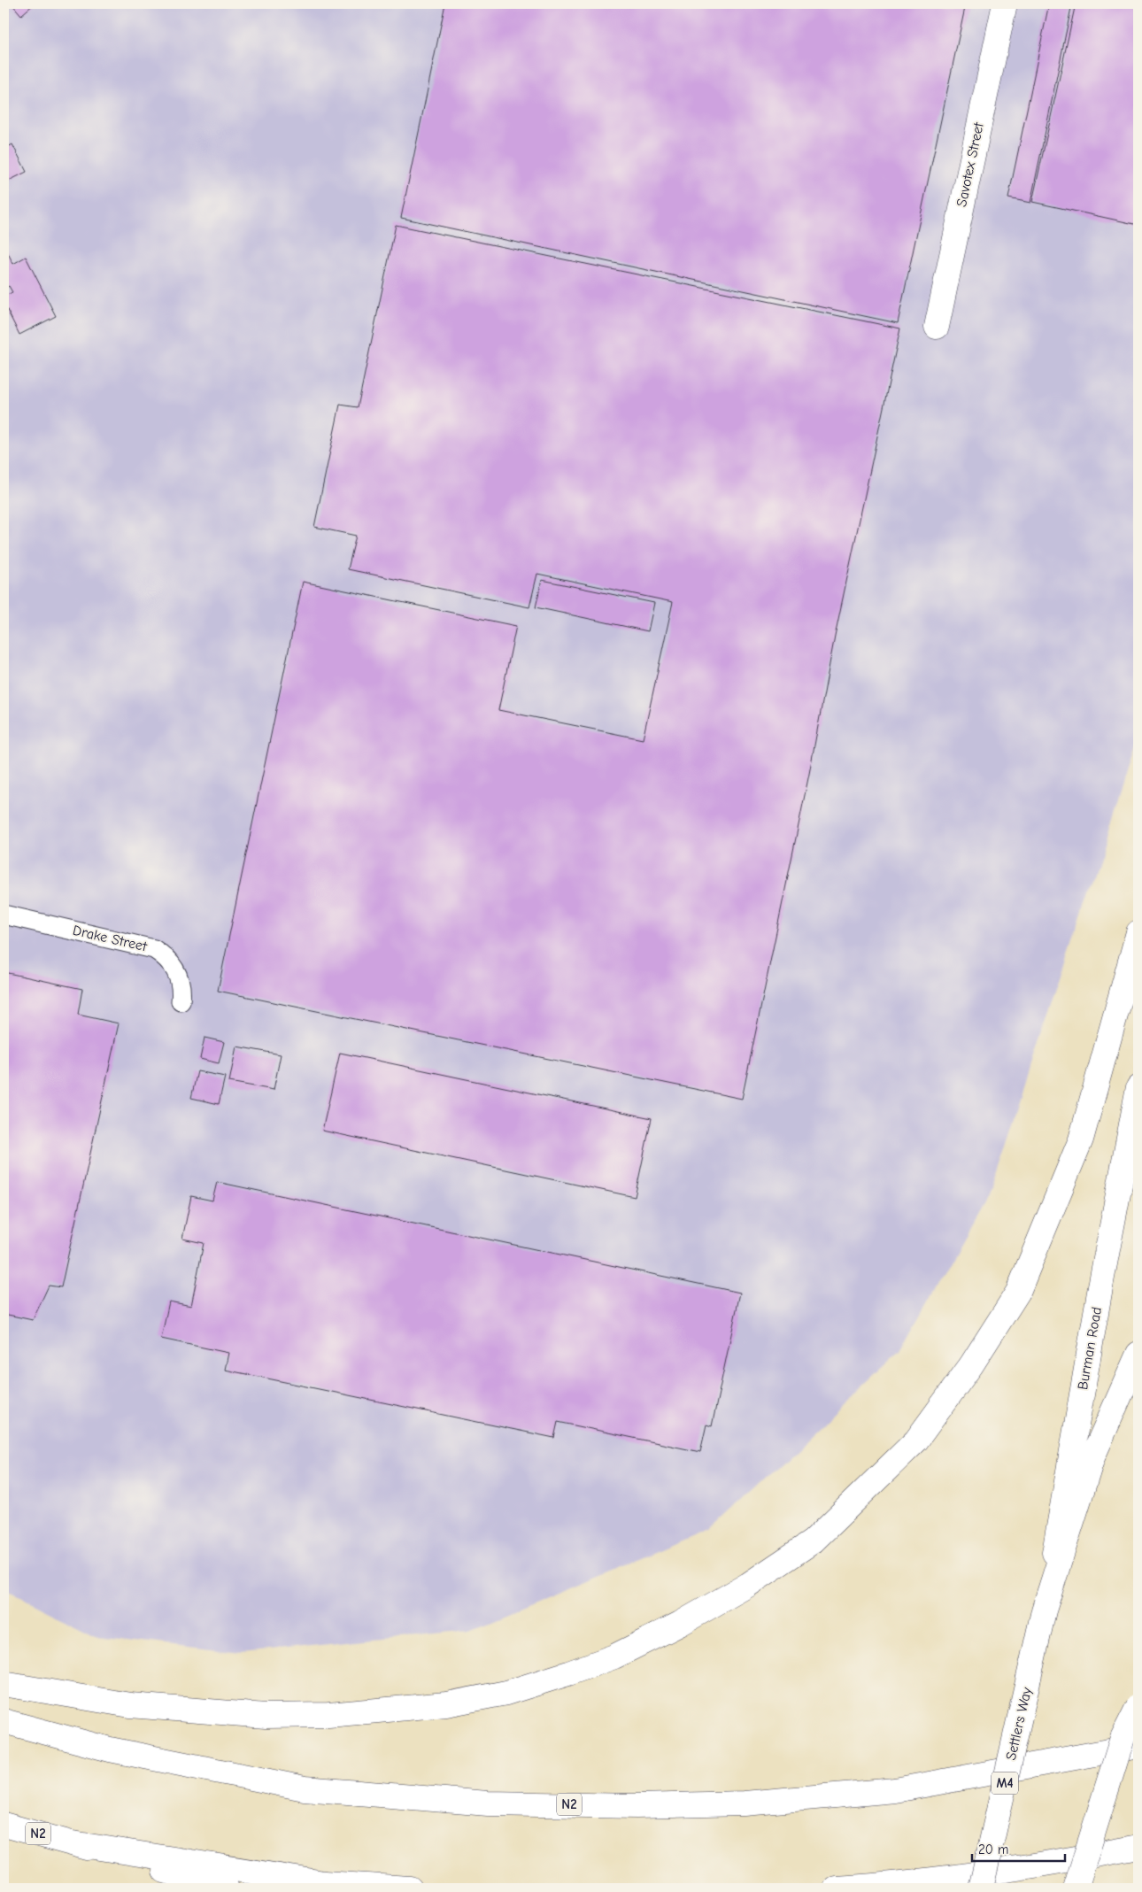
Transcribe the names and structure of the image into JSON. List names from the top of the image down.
{
  "streets": {
    "main road": [
      "Savotex Street",
      "Burman Road",
      "Settlers Way",
      "M4",
      "N2"
    ],
    "lane": ["Drake Street"]
  },
  "crossings": [
    ["Burman Road", "Settlers Way"]
  ],
  "scale_bar": "20 m"
}
